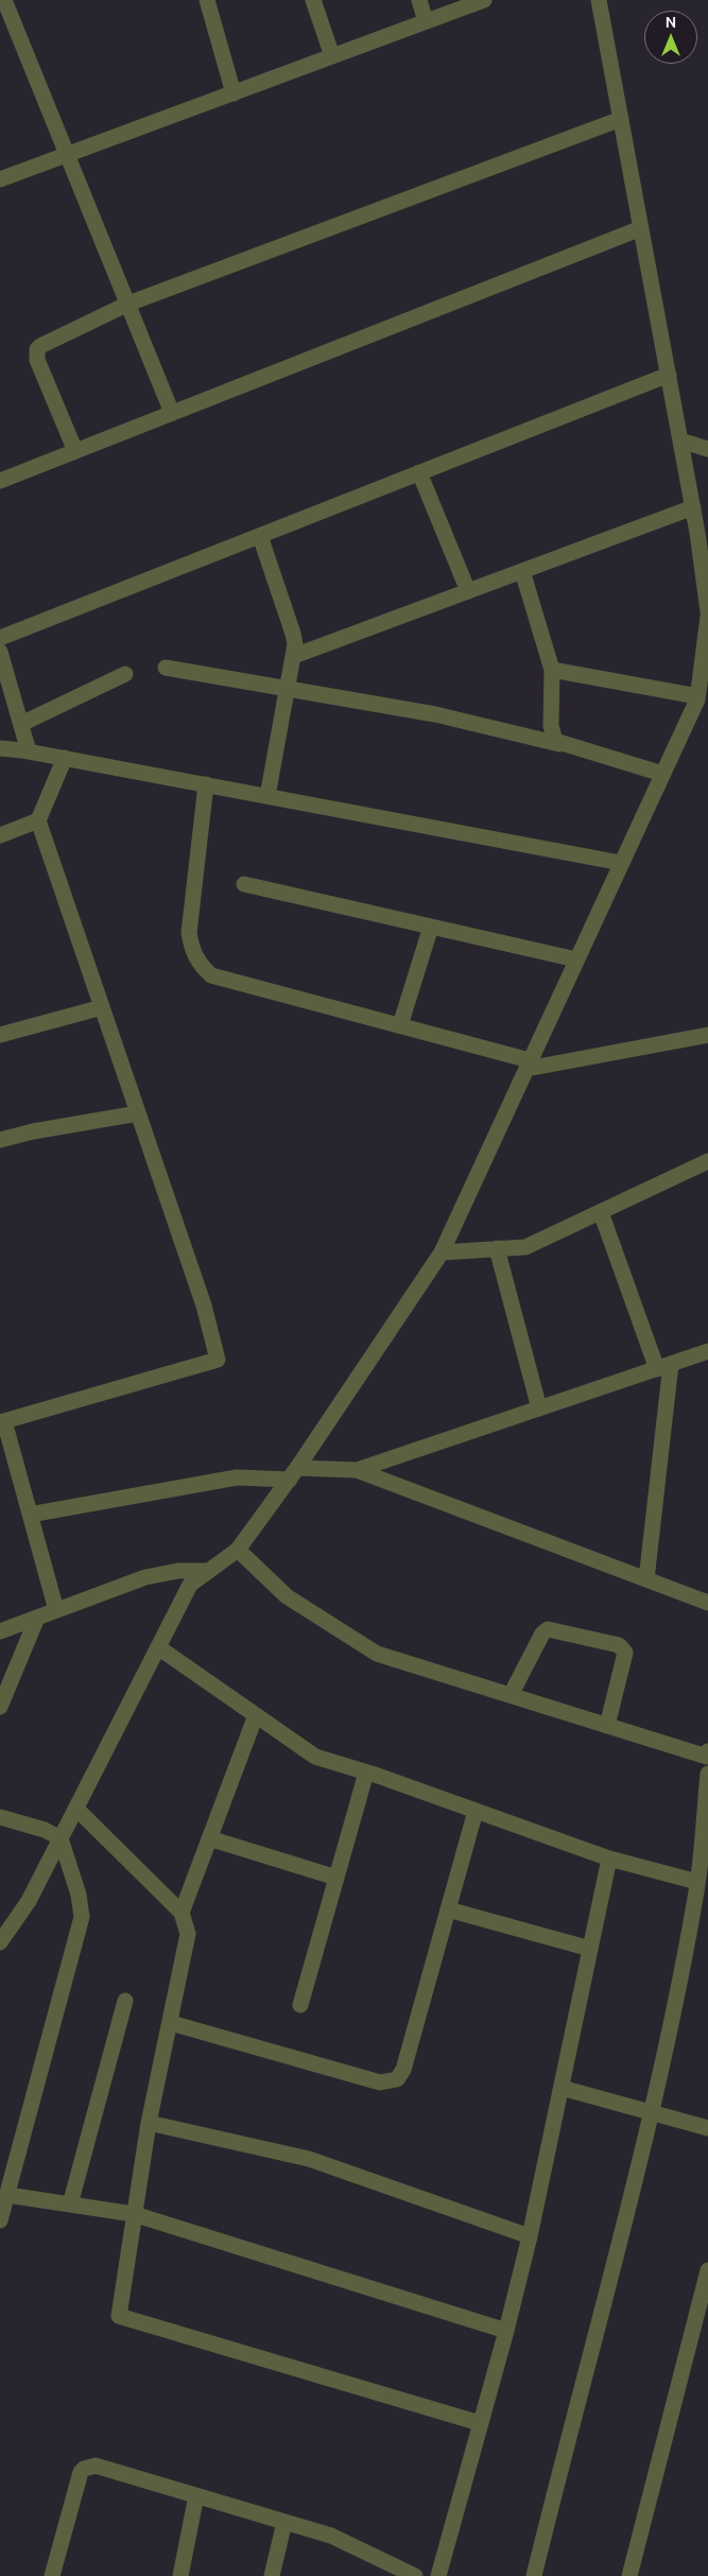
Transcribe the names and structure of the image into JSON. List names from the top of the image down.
{
  "north": "top"
}
